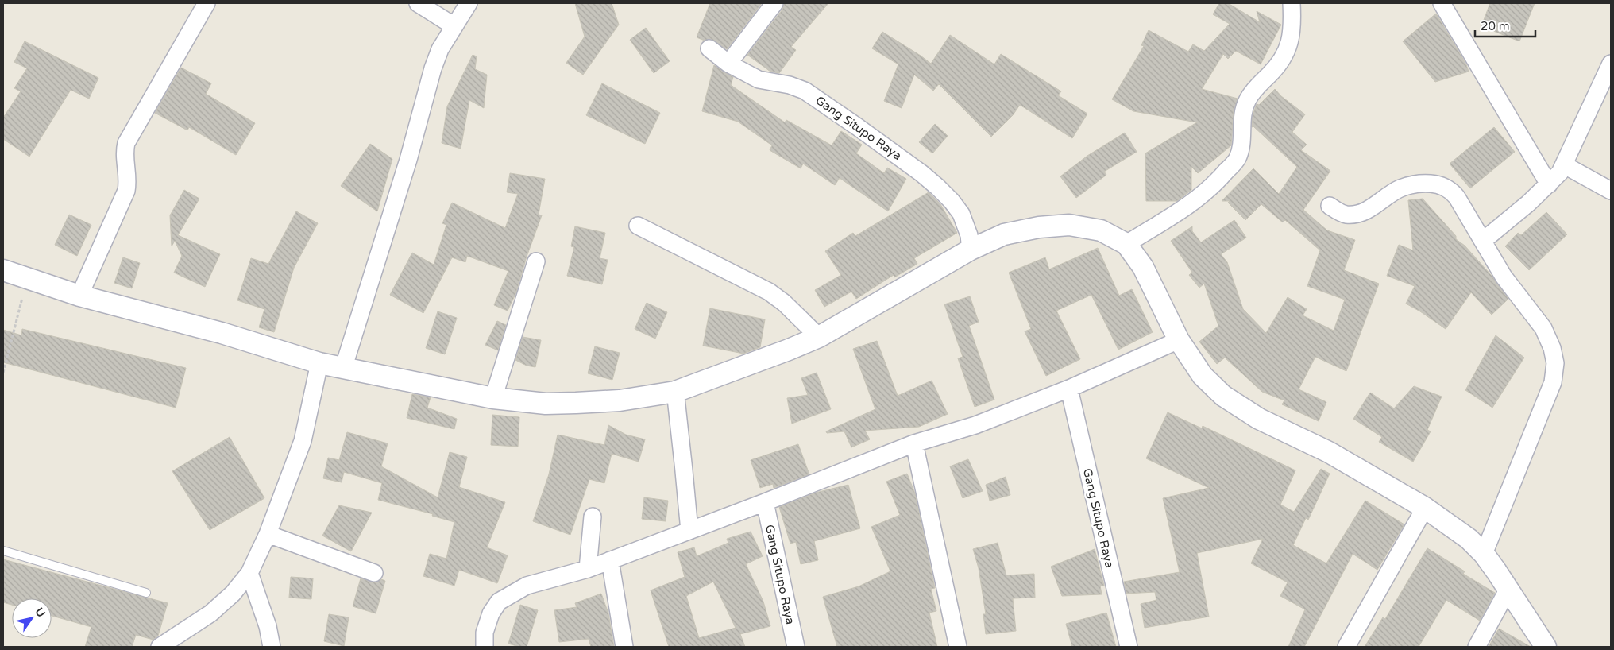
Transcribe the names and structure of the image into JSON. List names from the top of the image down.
{
  "streets": {
    "street": ["Gang Situpo Raya"]
  },
  "scale_bar": "20 m",
  "north": "top right"
}
